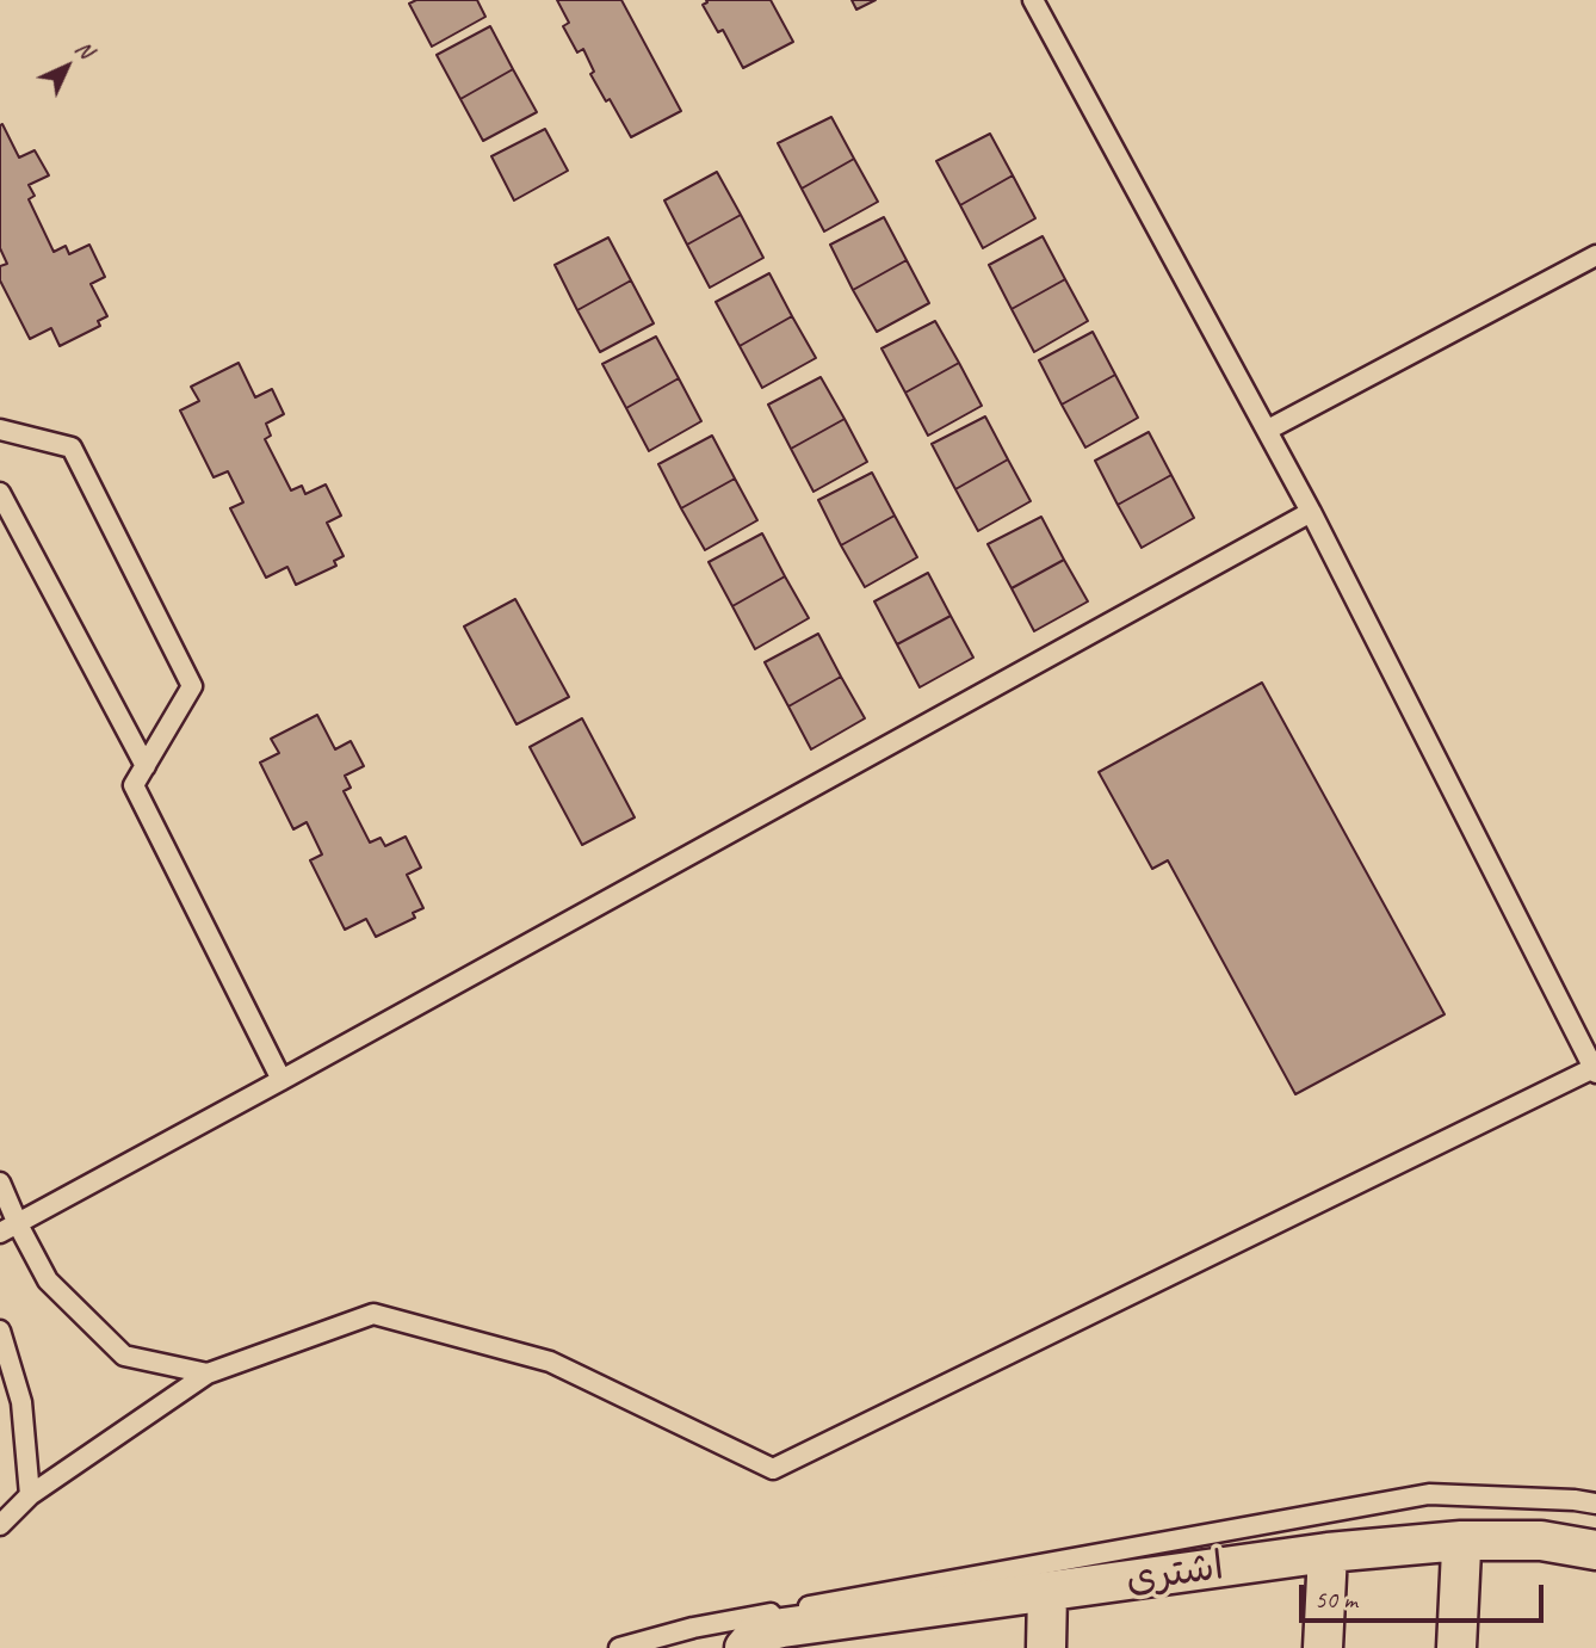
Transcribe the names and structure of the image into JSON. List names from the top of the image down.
{
  "streets": {
    "street": ["اشتری"]
  },
  "scale_bar": "50 m",
  "north": "top right"
}
